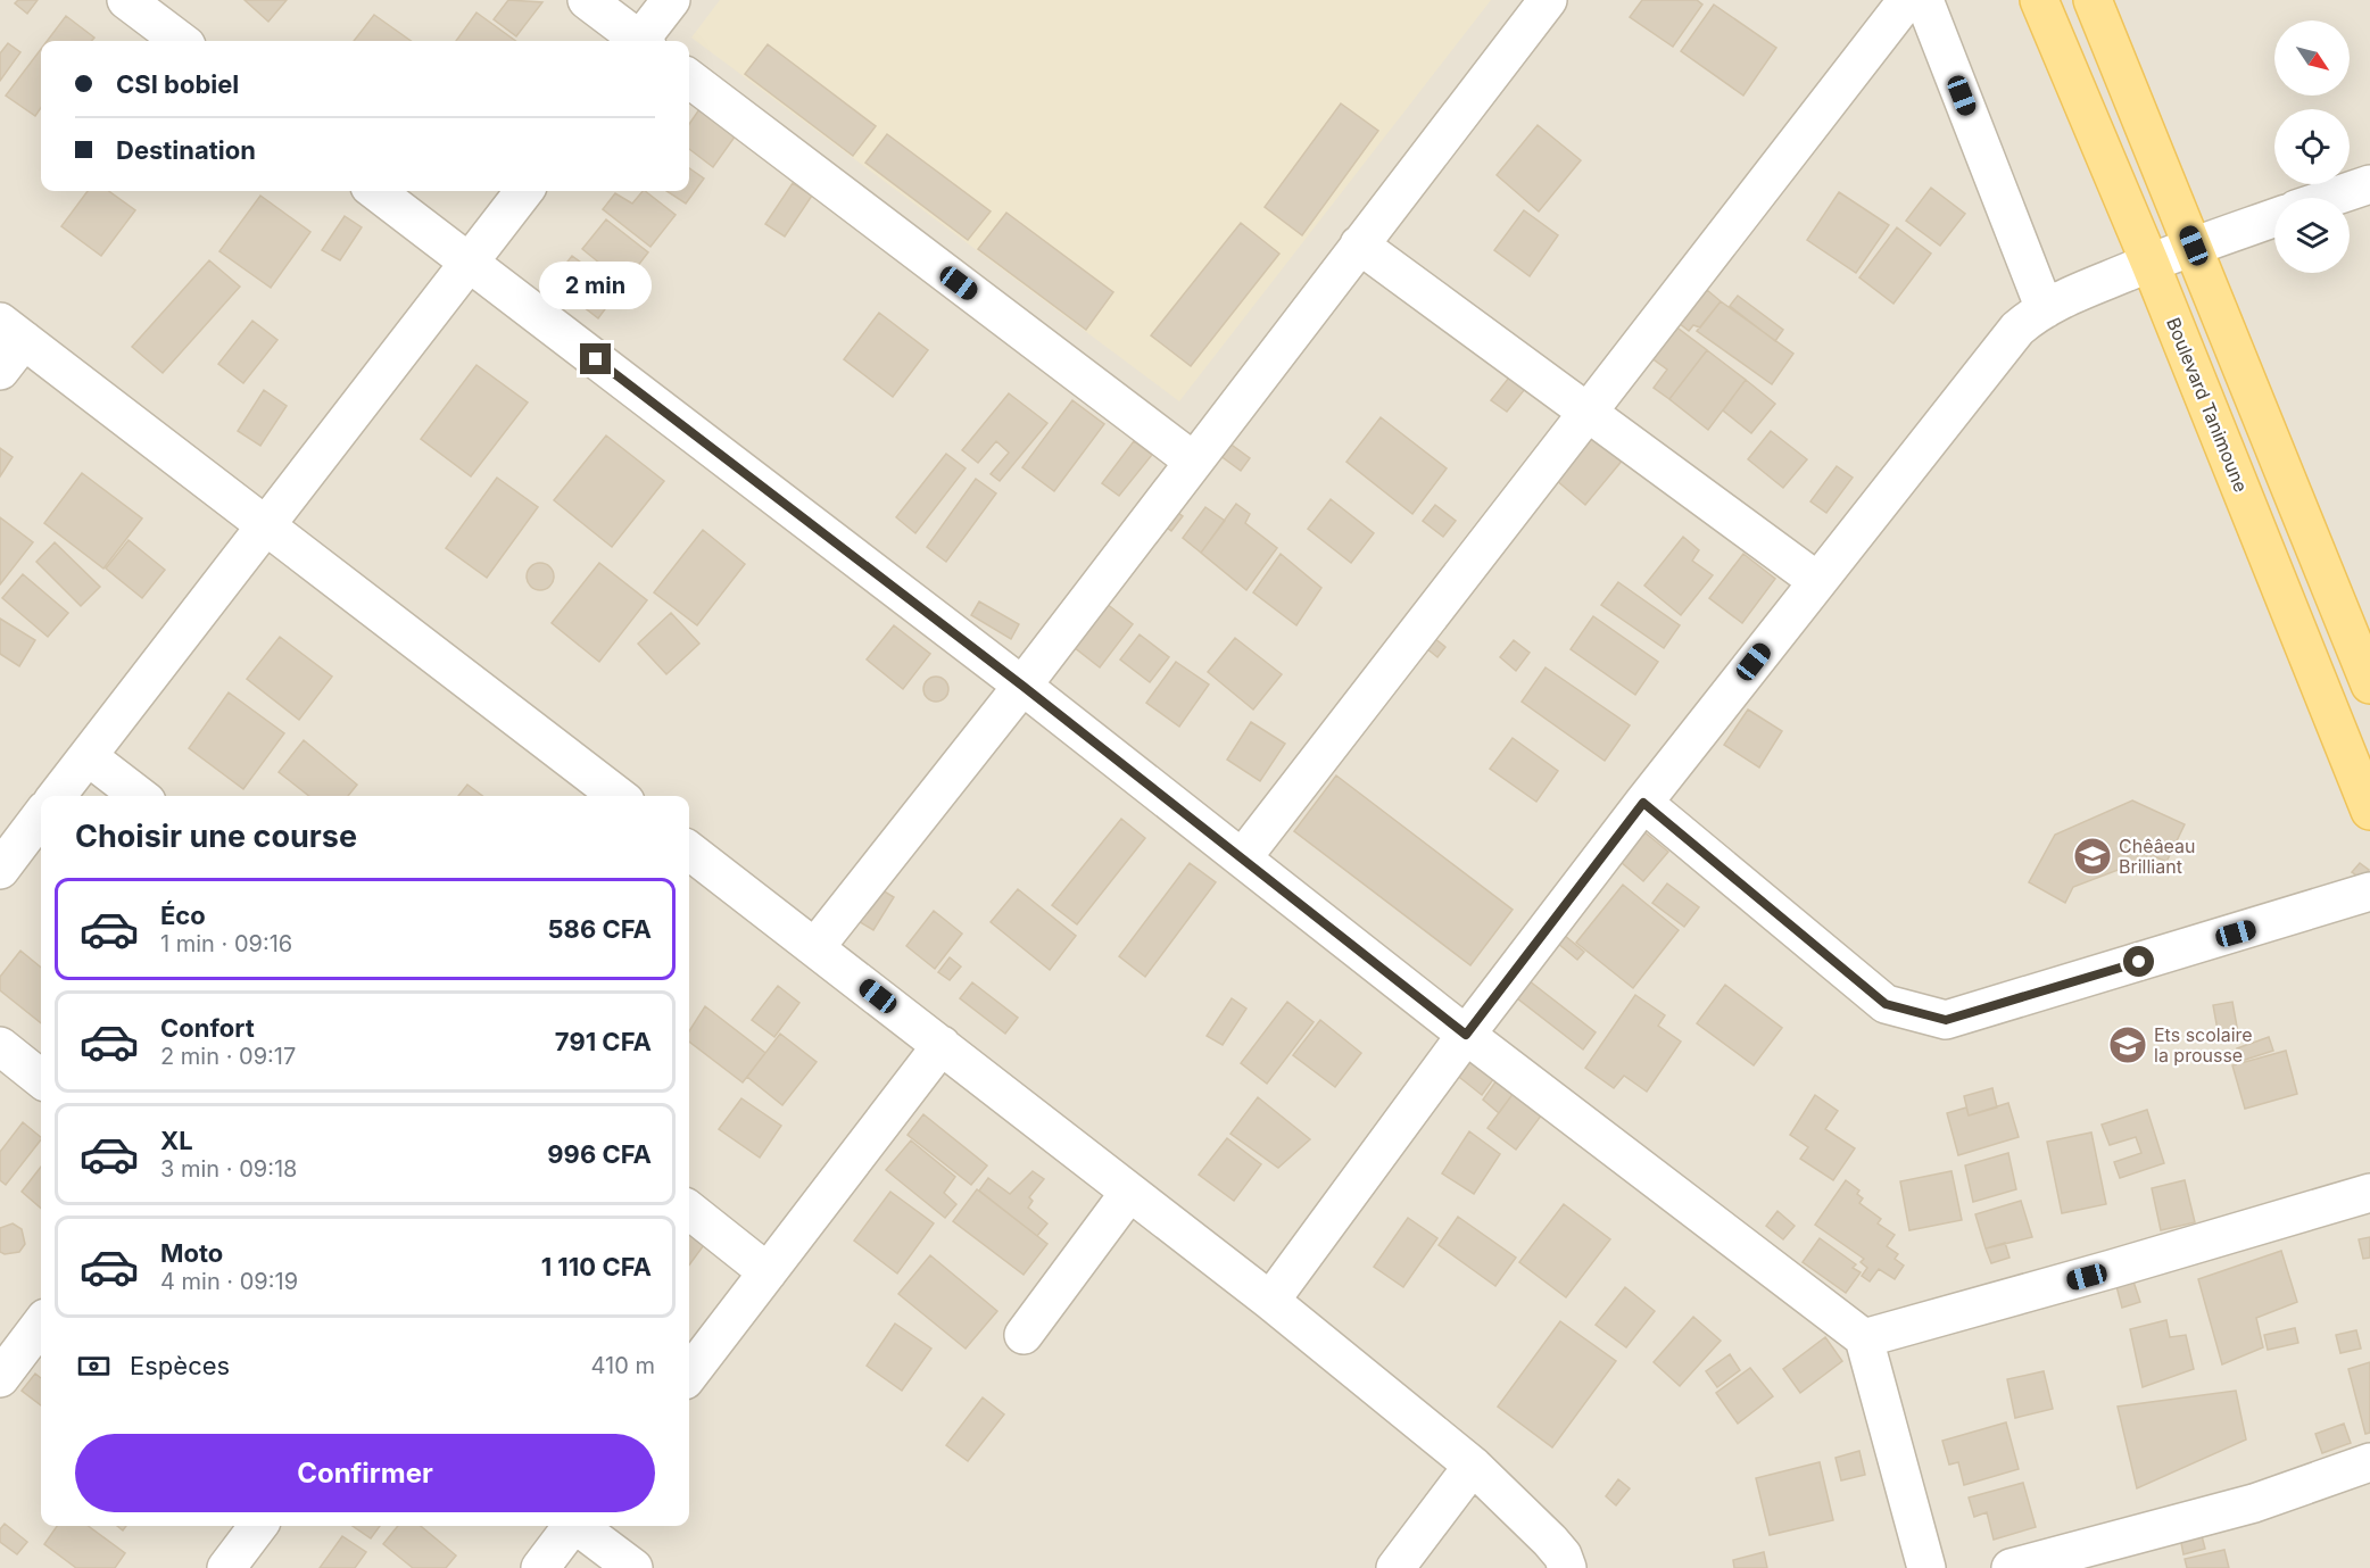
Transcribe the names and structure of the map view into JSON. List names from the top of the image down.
{
  "streets": {
    "main road": ["Boulevard Tanimoune"]
  },
  "places": {
    "school or university": ["Chêâeau Brilliant", "Ets scolaire la prousse"]
  },
  "north": "bottom right",
  "page": {
    "banner": ["CSI bobiel", "Destination"],
    "bubble": "2 min",
    "heading": "Choisir une course",
    "list": [
      {
        "name": "Éco",
        "note": "1 min · 09:16",
        "value": "586 CFA"
      },
      {
        "name": "Confort",
        "note": "2 min · 09:17",
        "value": "791 CFA"
      },
      {
        "name": "XL",
        "note": "3 min · 09:18",
        "value": "996 CFA"
      },
      {
        "name": "Moto",
        "note": "4 min · 09:19",
        "value": "1 110 CFA"
      }
    ],
    "pay": ["Espèces", "410 m"],
    "buttons": "Confirmer"
  }
}
